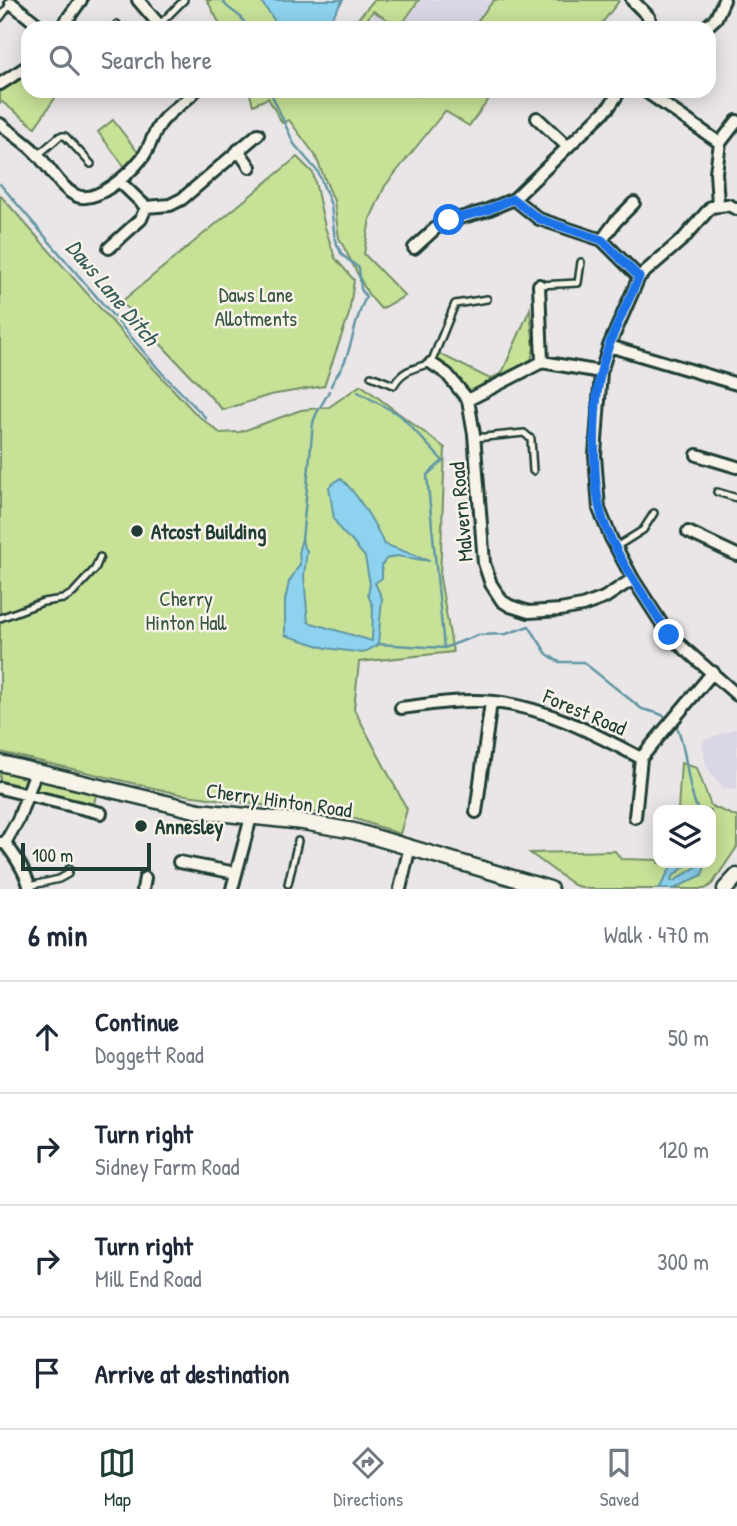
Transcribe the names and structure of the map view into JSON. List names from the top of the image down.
{
  "streets": {
    "street": ["Malvern Road", "Forest Road", "Cherry Hinton Road"]
  },
  "water": ["Daws Lane Ditch"],
  "parks": ["Daws Lane Allotments", "Cherry Hinton Hall"],
  "places": ["Atcost Building", "Annesley"],
  "scale_bar": "100 m",
  "page": {
    "search": "Search here",
    "scale": "100 m",
    "heading": ["6 min", "Walk · 470 m"],
    "list": [
      ["Continue", "Doggett Road", "50 m"],
      ["Turn right", "Sidney Farm Road", "120 m"],
      ["Turn right", "Mill End Road", "300 m"],
      "Arrive at destination"
    ],
    "nav": ["Map", "Directions", "Saved"]
  }
}
